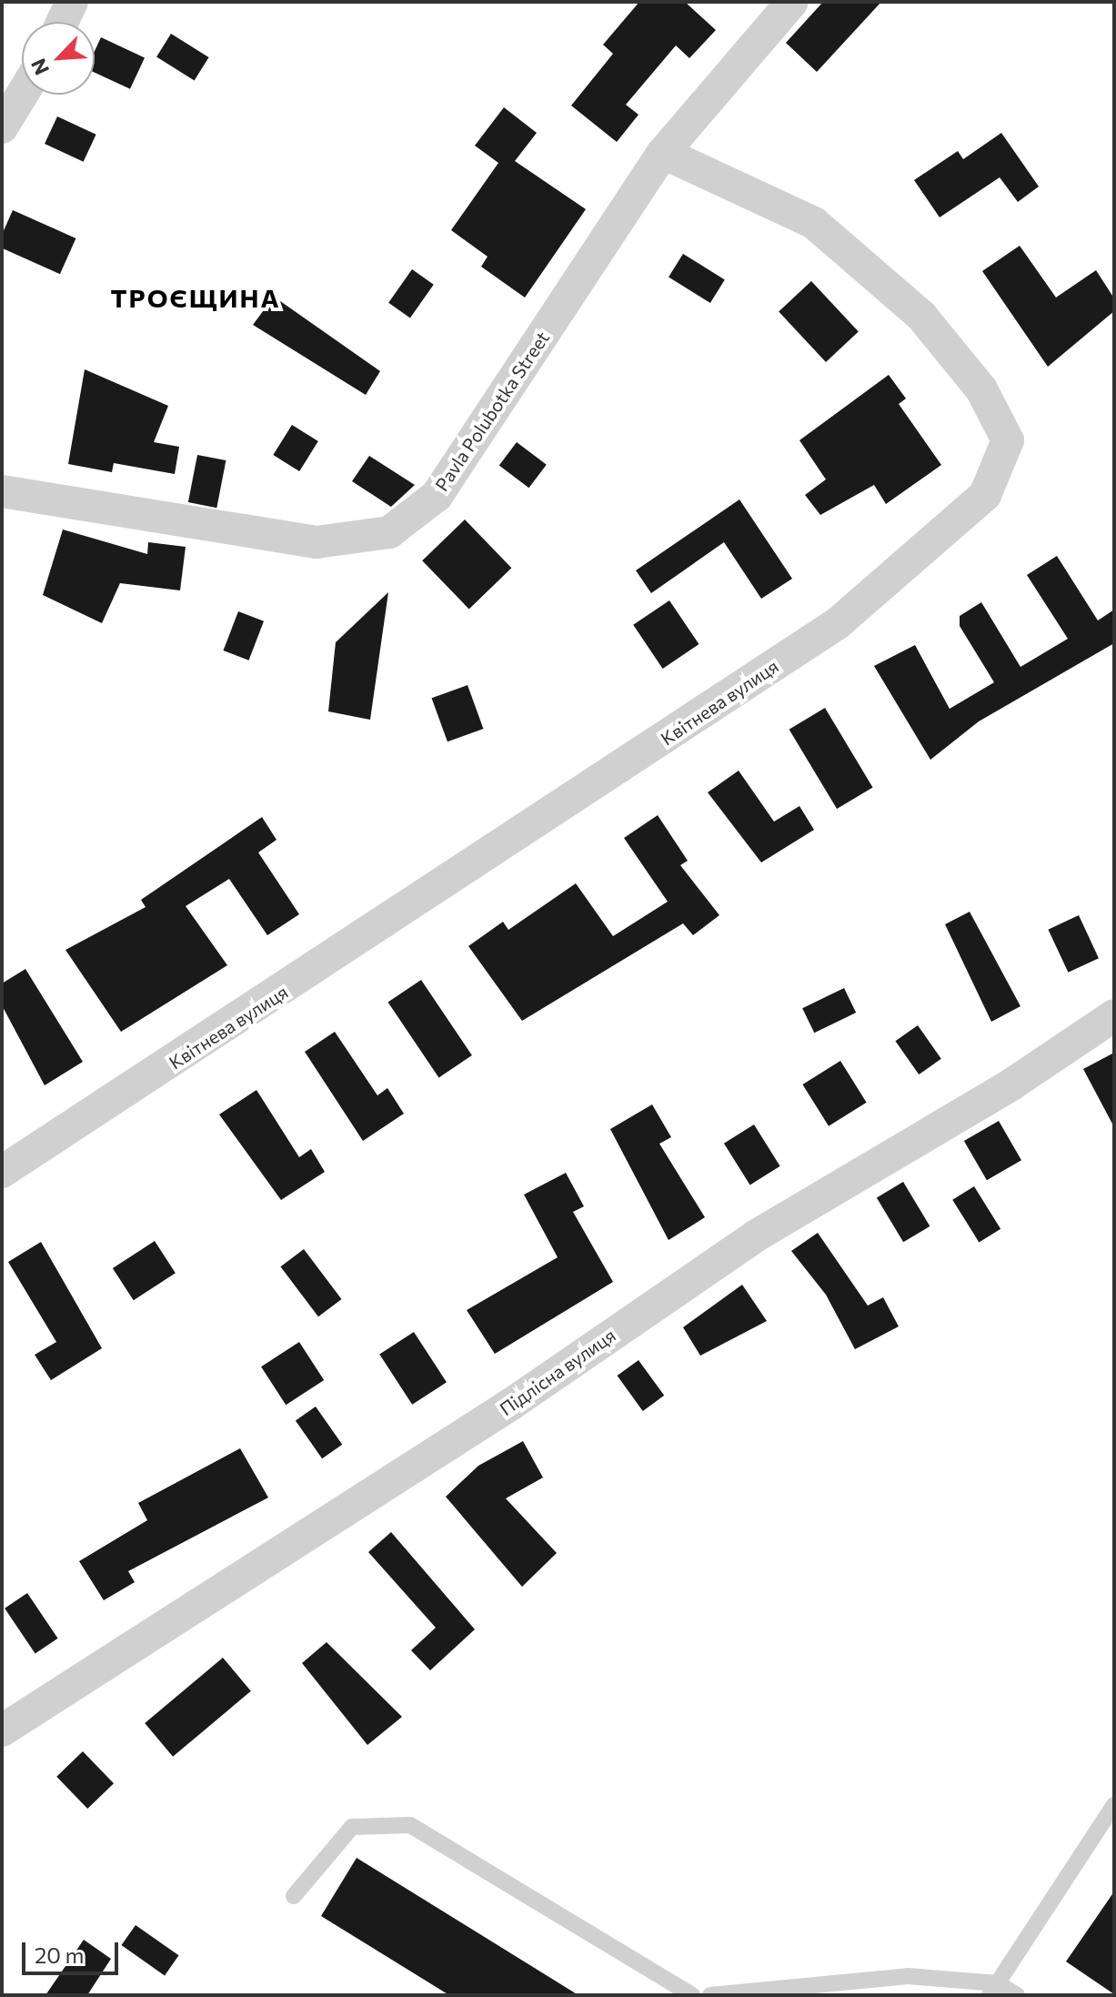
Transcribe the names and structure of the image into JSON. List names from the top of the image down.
{
  "streets": {
    "street": ["Pavla Polubotka Street", "Квітнева вулиця", "Підлісна вулиця"]
  },
  "crossings": [
    ["Pavla Polubotka Street", "Квітнева вулиця"]
  ],
  "districts": ["ТРОЄЩИНА"],
  "scale_bar": "20 m",
  "north": "bottom left"
}
